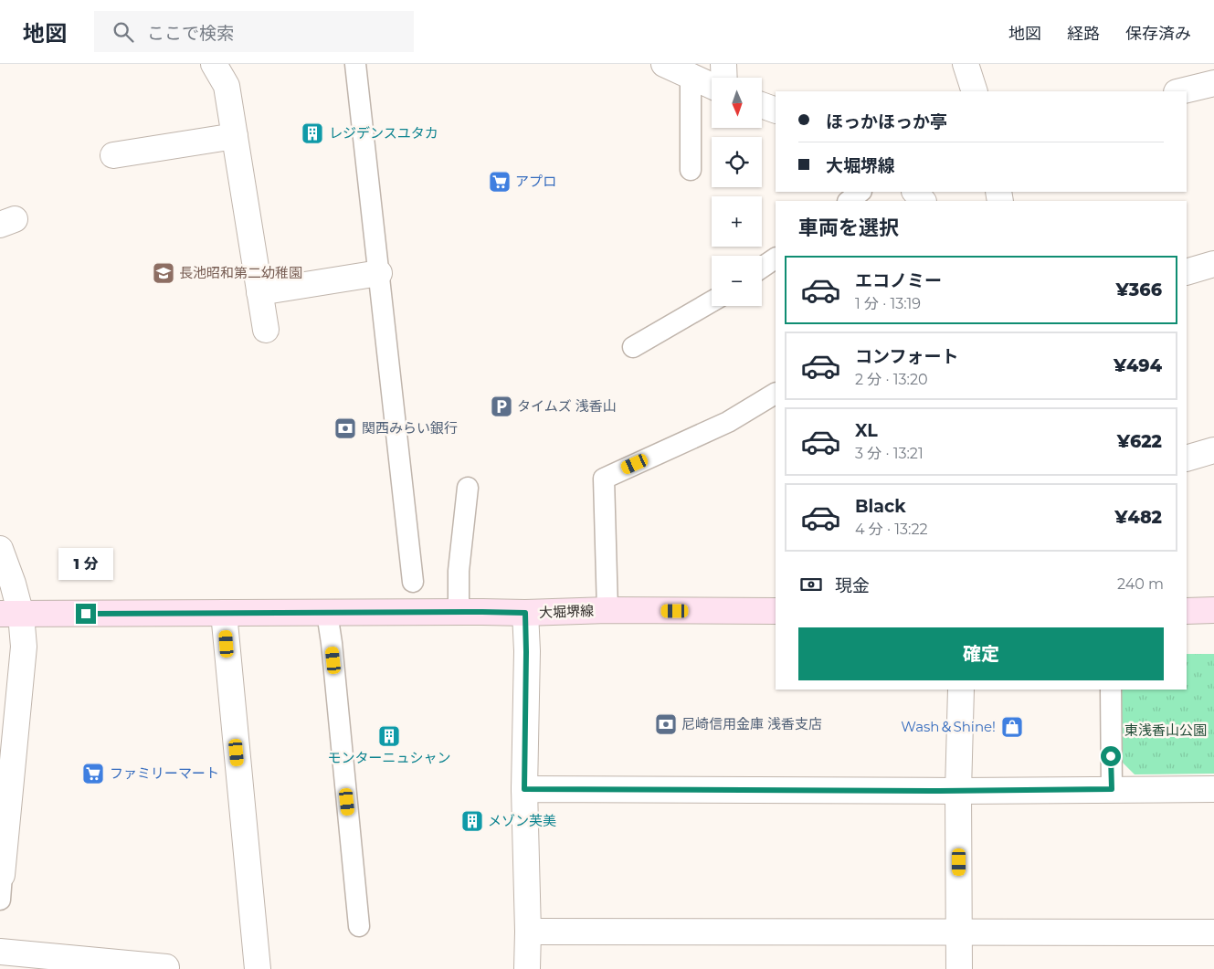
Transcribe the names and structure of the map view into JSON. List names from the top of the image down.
{
  "streets": {
    "main road": ["大堀堺線"]
  },
  "parks": ["東浅香山公園"],
  "places": {
    "building": ["レジデンスユタカ", "モンターニュシャン", "メゾン芙美"],
    "supermarket": ["アプロ", "ファミリーマート"],
    "school or university": ["長池昭和第二幼稚園"],
    "parking": ["タイムズ 浅香山"],
    "bank": ["関西みらい銀行", "尼崎信用金庫 浅香支店"],
    "shop": ["Wash＆Shine!"]
  },
  "north": "bottom",
  "page": {
    "header": "地図",
    "search": "ここで検索",
    "nav": ["地図", "経路", "保存済み"],
    "map_buttons": ["+", "−"],
    "banner": ["ほっかほっか亭", "大堀堺線"],
    "heading": "車両を選択",
    "list": [
      {
        "name": "エコノミー",
        "note": "1 分 · 13:19",
        "value": "¥366"
      },
      {
        "name": "コンフォート",
        "note": "2 分 · 13:20",
        "value": "¥494"
      },
      {
        "name": "XL",
        "note": "3 分 · 13:21",
        "value": "¥622"
      },
      {
        "name": "Black",
        "note": "4 分 · 13:22",
        "value": "¥482"
      }
    ],
    "bubble": "1 分",
    "pay": ["現金", "240 m"],
    "buttons": "確定"
  }
}
